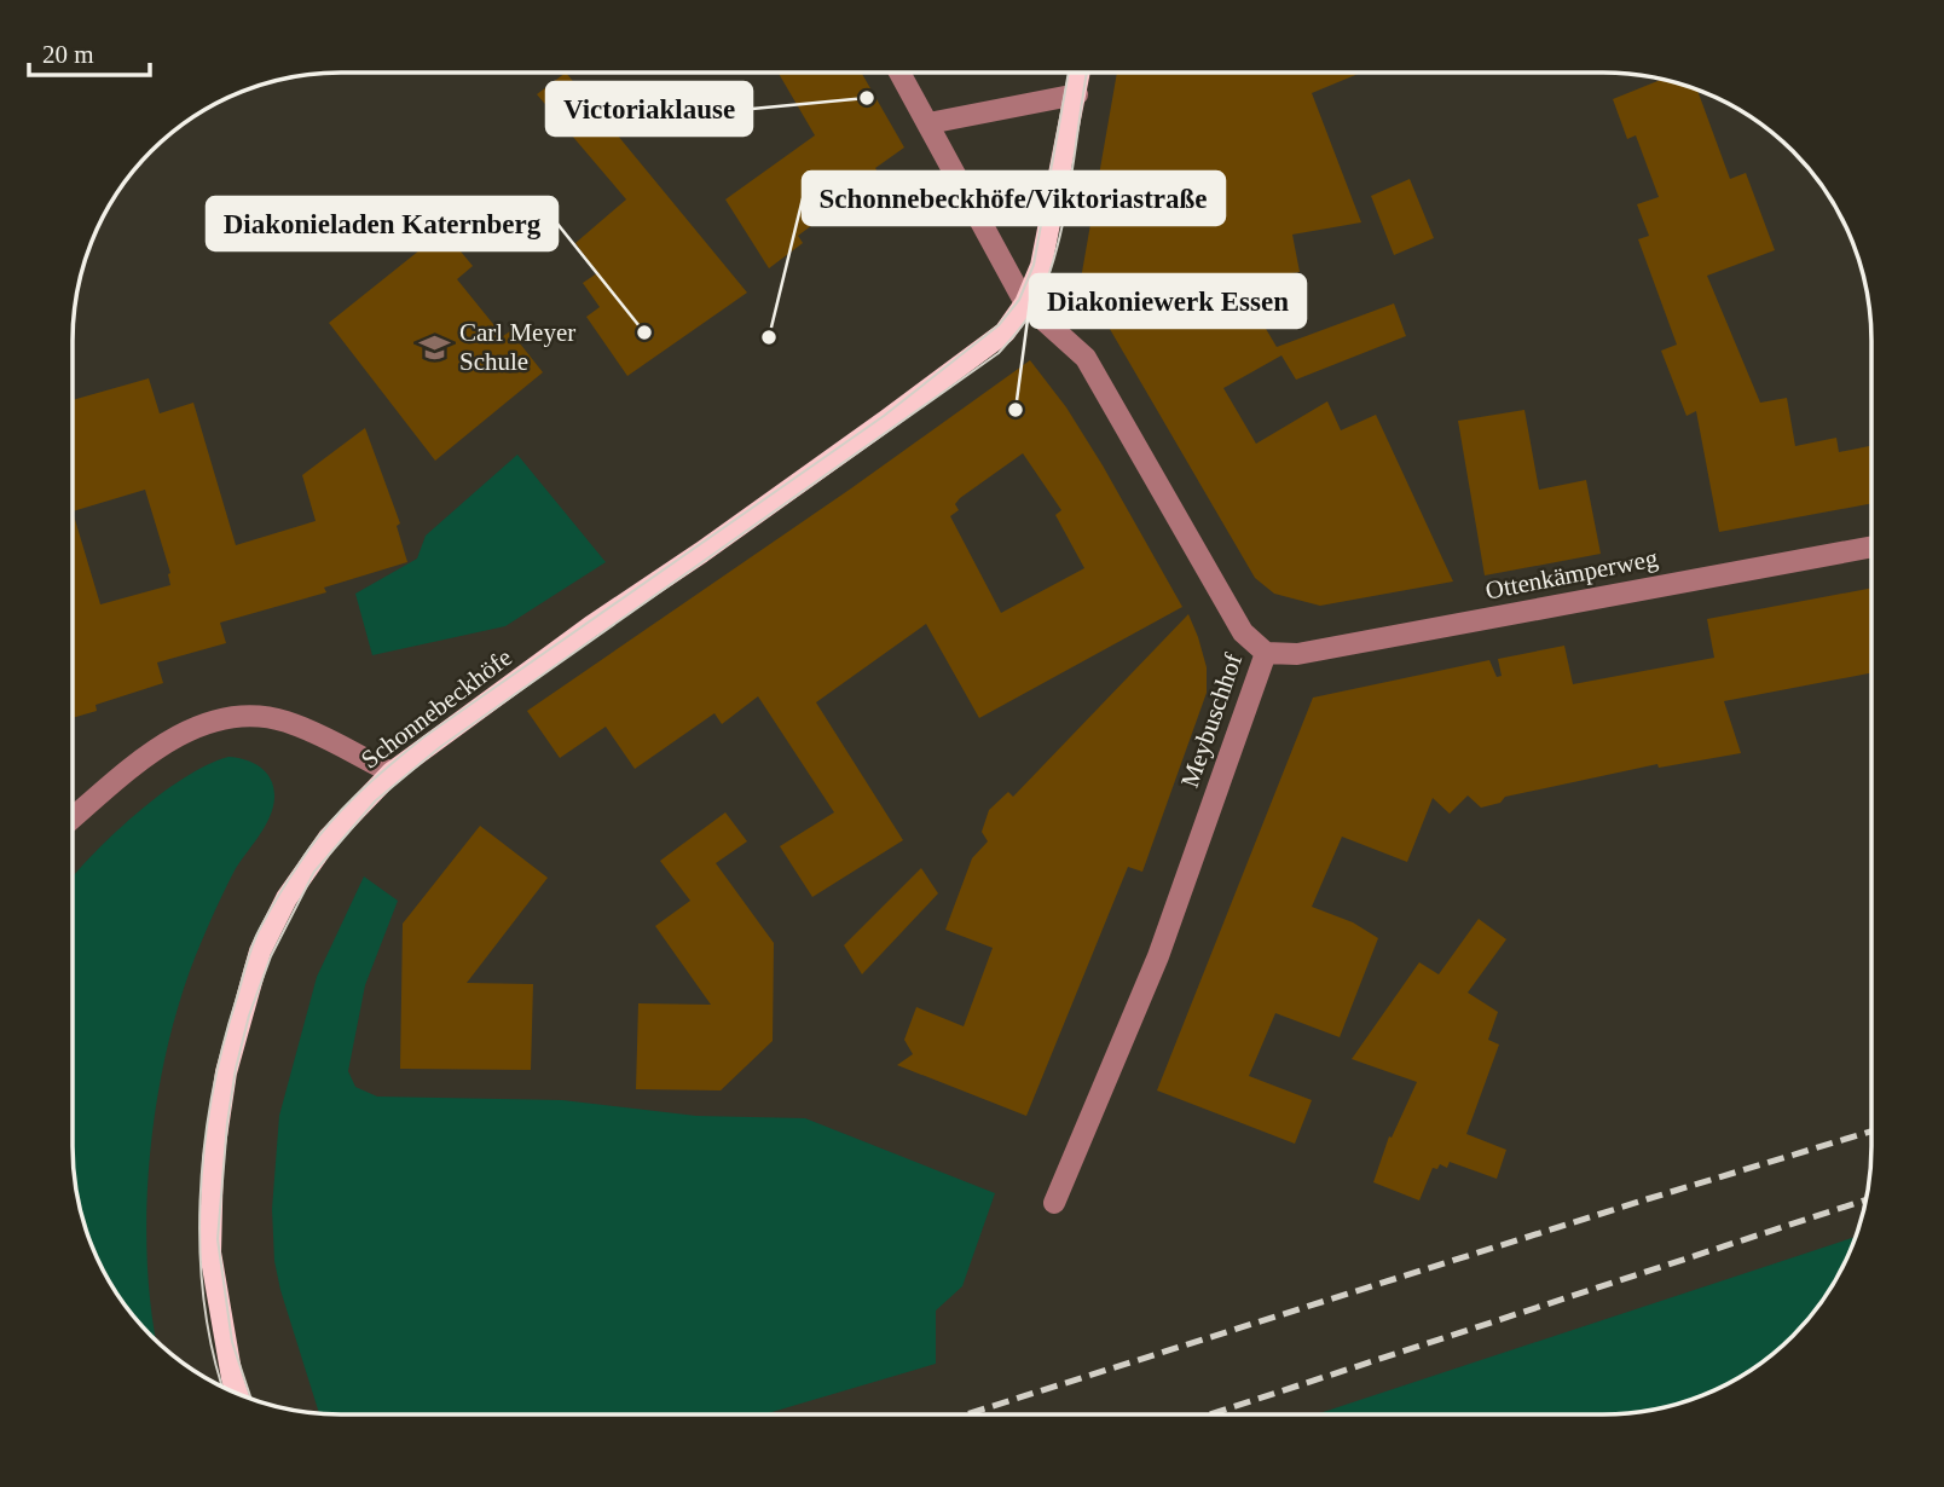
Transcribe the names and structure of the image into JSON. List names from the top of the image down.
{
  "streets": {
    "main road": ["Schonnebeckhöfe"],
    "street": ["Ottenkämperweg", "Meybuschhof"]
  },
  "crossings": [
    ["Ottenkämperweg", "Meybuschhof"],
    ["Schonnebeckhöfe", "Meybuschhof"]
  ],
  "places": {
    "other": [
      "Victoriaklause",
      "Diakonieladen Katernberg",
      "Schonnebeckhöfe/Viktoriastraße",
      "Diakoniewerk Essen"
    ],
    "school or university": ["Carl Meyer Schule"]
  },
  "scale_bar": "20 m"
}
